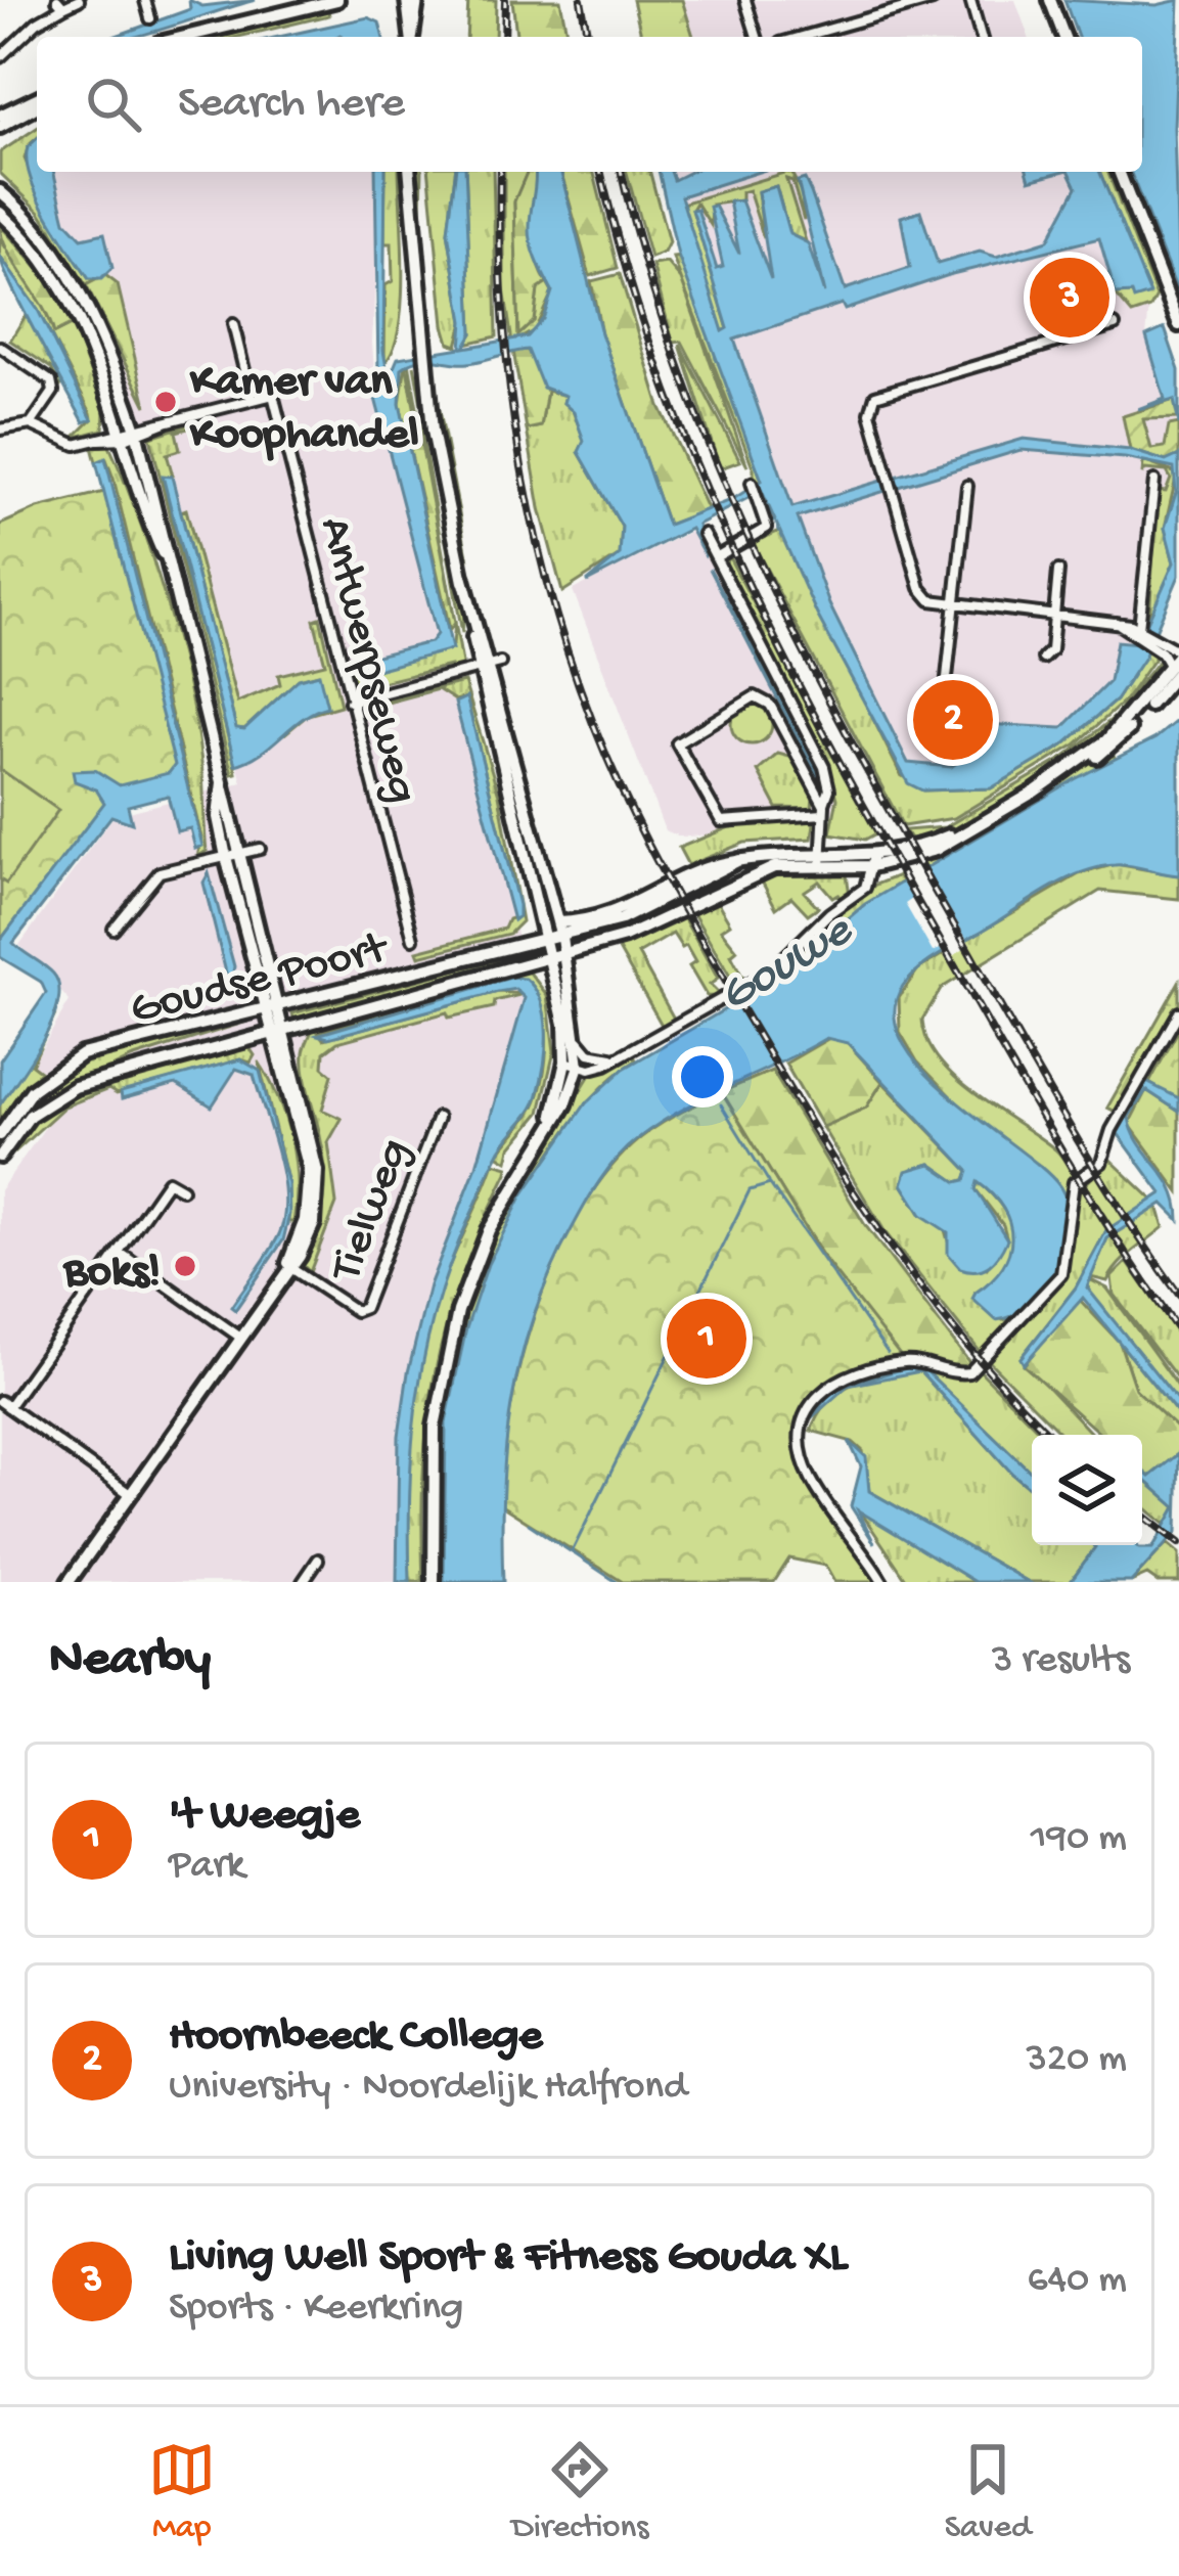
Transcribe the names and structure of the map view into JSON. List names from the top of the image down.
{
  "streets": {
    "main road": ["Goudse Poort"],
    "street": ["Antwerpseweg", "Tielweg"]
  },
  "water": ["Gouwe"],
  "places": ["Kamer van Koophandel", "Boks!"],
  "page": {
    "search": "Search here",
    "pins": ["3", "2", "1"],
    "heading": ["Nearby", "3 results"],
    "list": [
      {
        "mark": "1",
        "name": "'t Weegje",
        "note": "Park",
        "value": "190 m"
      },
      {
        "mark": "2",
        "name": "Hoornbeeck College",
        "note": "University · Noordelijk Halfrond",
        "value": "320 m"
      },
      {
        "mark": "3",
        "name": "Living Well Sport & Fitness Gouda XL",
        "note": "Sports · Keerkring",
        "value": "640 m"
      }
    ],
    "nav": ["Map", "Directions", "Saved"]
  }
}
